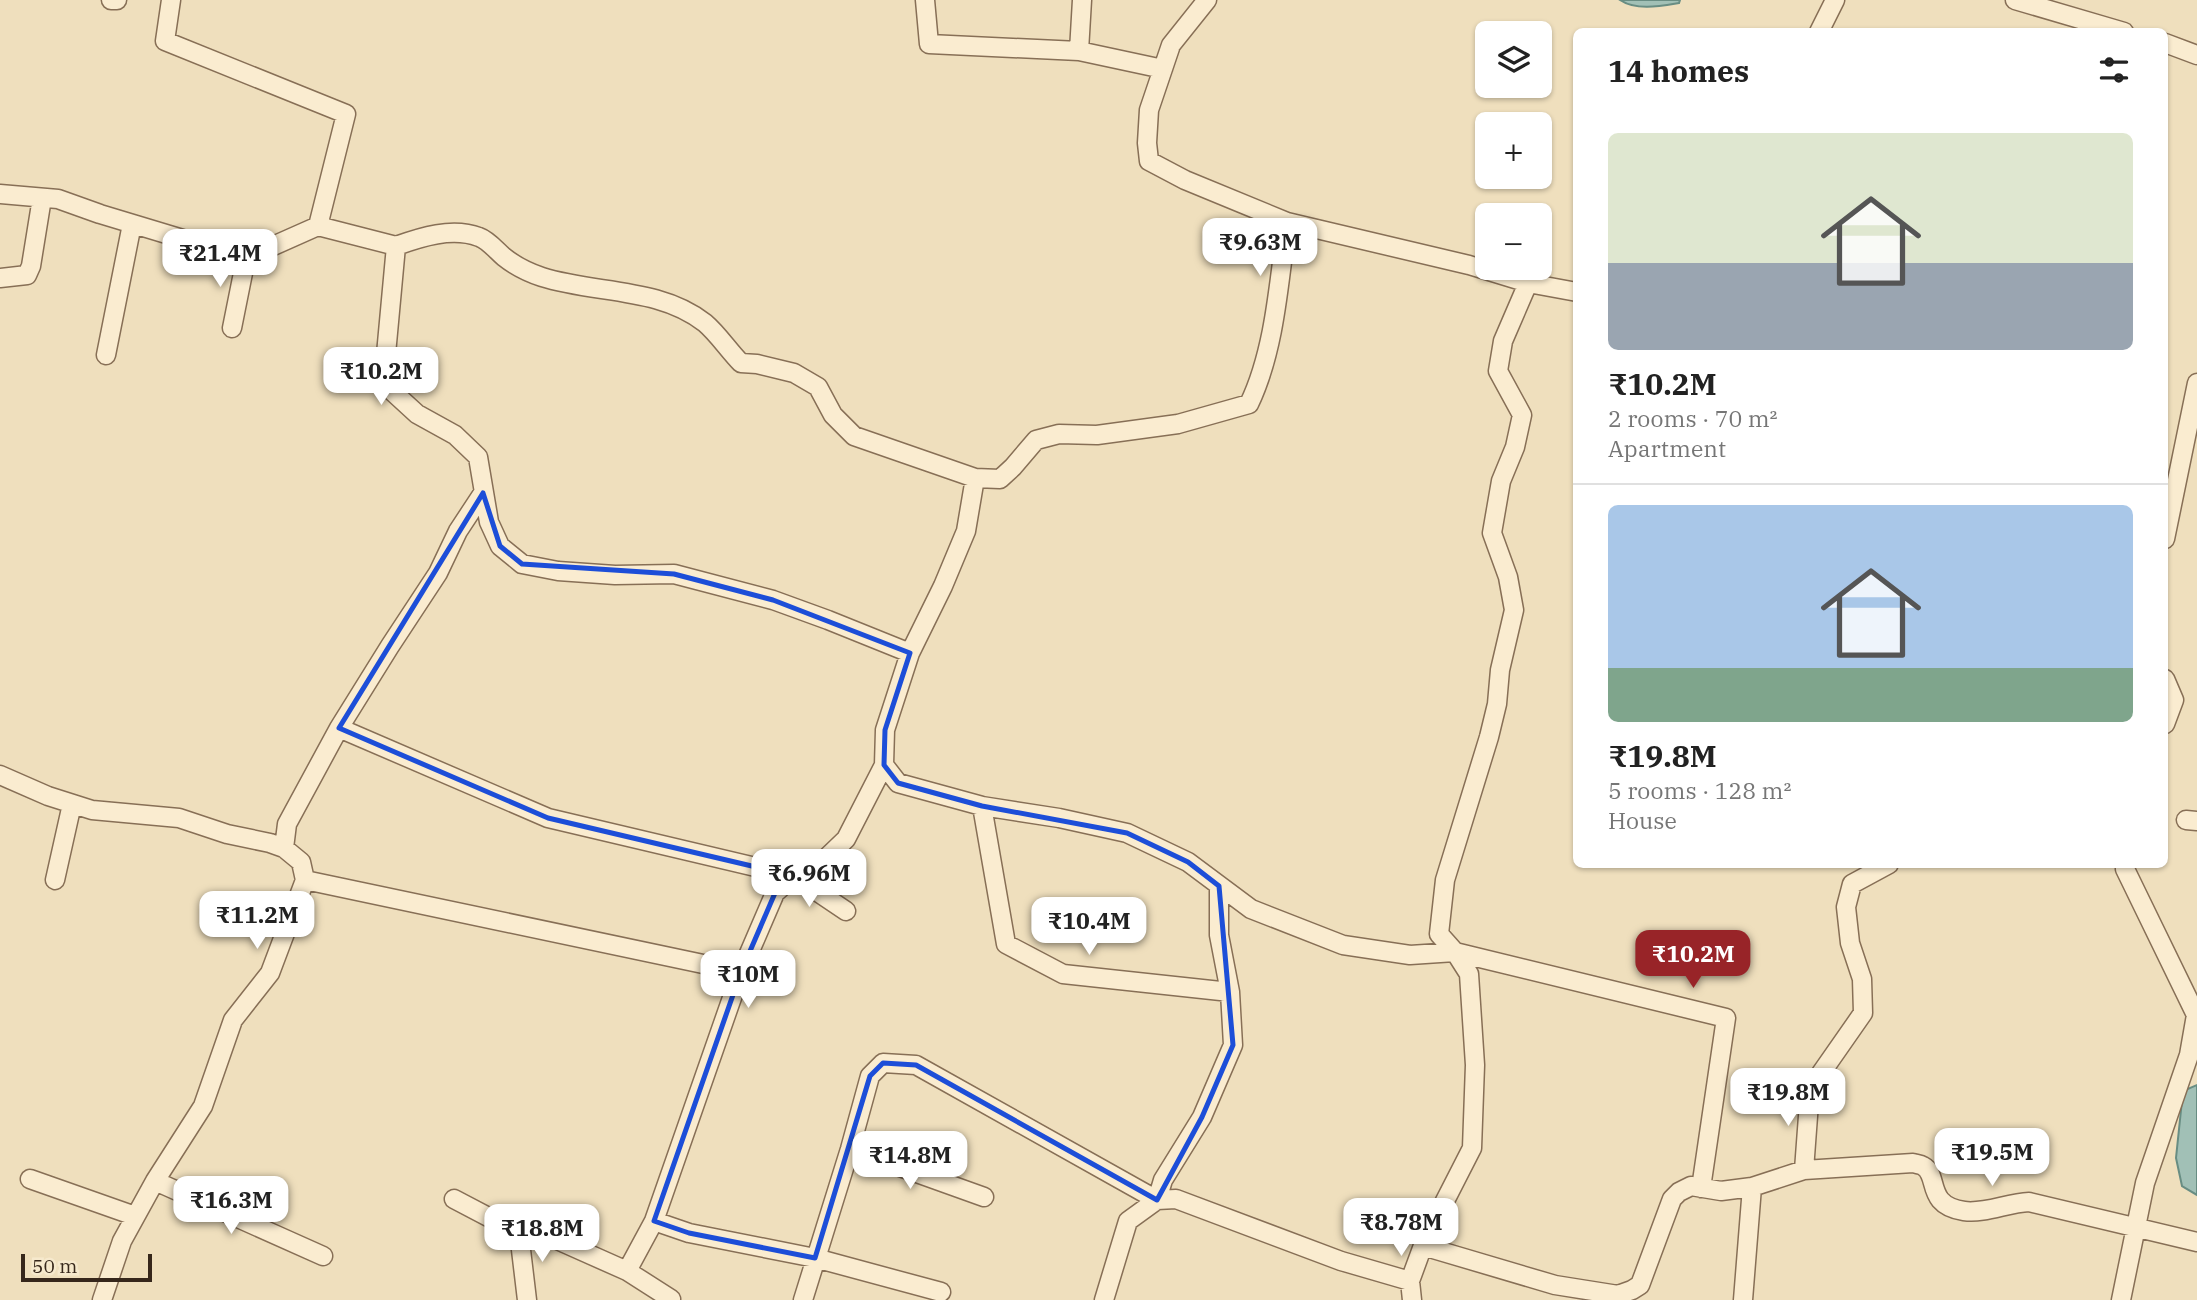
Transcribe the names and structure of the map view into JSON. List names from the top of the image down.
{
  "scale_bar": "50 m",
  "page": {
    "map_buttons": ["+", "−"],
    "heading": "14 homes",
    "list": [
      {
        "name": "₹10.2M",
        "note": "2 rooms · 70 m² · Apartment"
      },
      {
        "name": "₹19.8M",
        "note": "5 rooms · 128 m² · House"
      }
    ],
    "price": [
      "₹9.63M",
      "₹21.4M",
      "₹10.2M",
      "₹6.96M",
      "₹11.2M",
      "₹10.4M",
      "₹10.2M",
      "₹10M",
      "₹19.8M",
      "₹19.5M",
      "₹14.8M",
      "₹16.3M",
      "₹8.78M",
      "₹18.8M"
    ],
    "scale": "50 m"
  }
}
